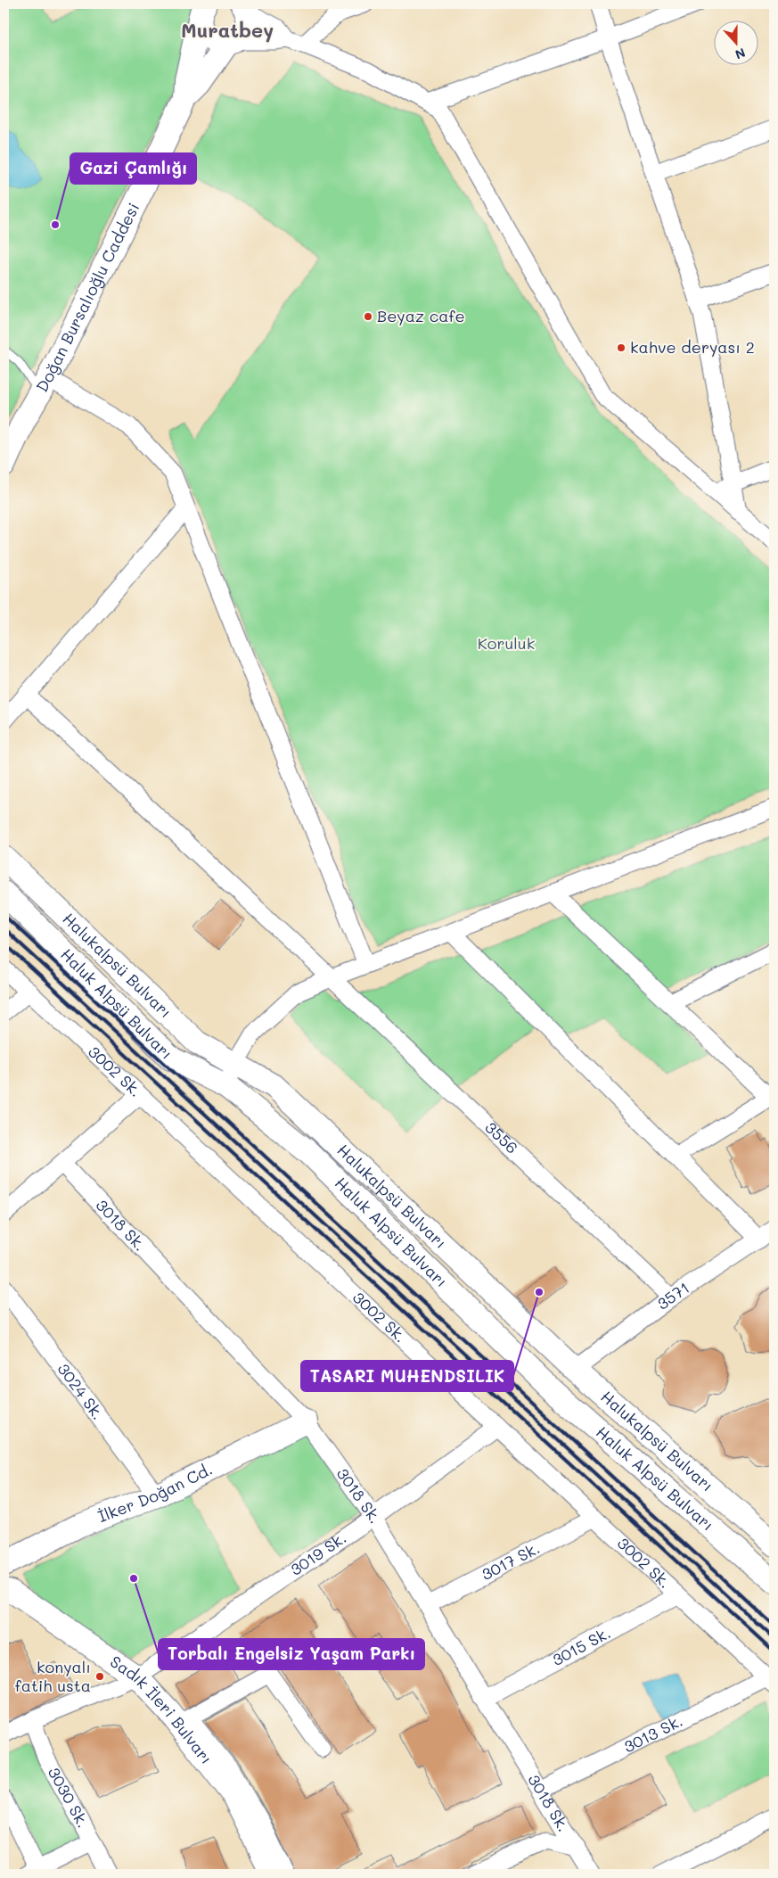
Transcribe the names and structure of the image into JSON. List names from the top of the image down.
{
  "streets": {
    "main road": [
      "Doğan Bursalıoğlu Caddesi",
      "Halukalpsü Bulvarı",
      "Haluk Alpsü Bulvarı",
      "İlker Doğan Cd.",
      "Sadık İleri Bulvarı"
    ],
    "street": [
      "3002 Sk.",
      "3556",
      "3018 Sk.",
      "3571",
      "3024 Sk.",
      "3019 Sk.",
      "3017 Sk.",
      "3015 Sk.",
      "3013 Sk.",
      "3030 Sk."
    ]
  },
  "crossings": [
    ["Halukalpsü Bulvarı", "3571"],
    ["3002 Sk.", "3019 Sk."],
    ["3002 Sk.", "3017 Sk."],
    ["3002 Sk.", "3015 Sk."],
    ["3002 Sk.", "3013 Sk."],
    ["3556", "3571"],
    ["3018 Sk.", "İlker Doğan Cd."],
    ["3018 Sk.", "3019 Sk."],
    ["3018 Sk.", "3017 Sk."],
    ["3018 Sk.", "3015 Sk."],
    ["3018 Sk.", "3013 Sk."],
    ["3024 Sk.", "İlker Doğan Cd."],
    ["3019 Sk.", "Sadık İleri Bulvarı"],
    ["3019 Sk.", "3030 Sk."]
  ],
  "districts": ["Muratbey"],
  "parks": ["Koruluk"],
  "places": [
    "Gazi Çamlığı",
    "Beyaz cafe",
    "kahve deryası 2",
    "TASARI MUHENDSILIK",
    "Torbalı Engelsiz Yaşam Parkı",
    "konyalı fatih usta"
  ],
  "north": "bottom"
}
